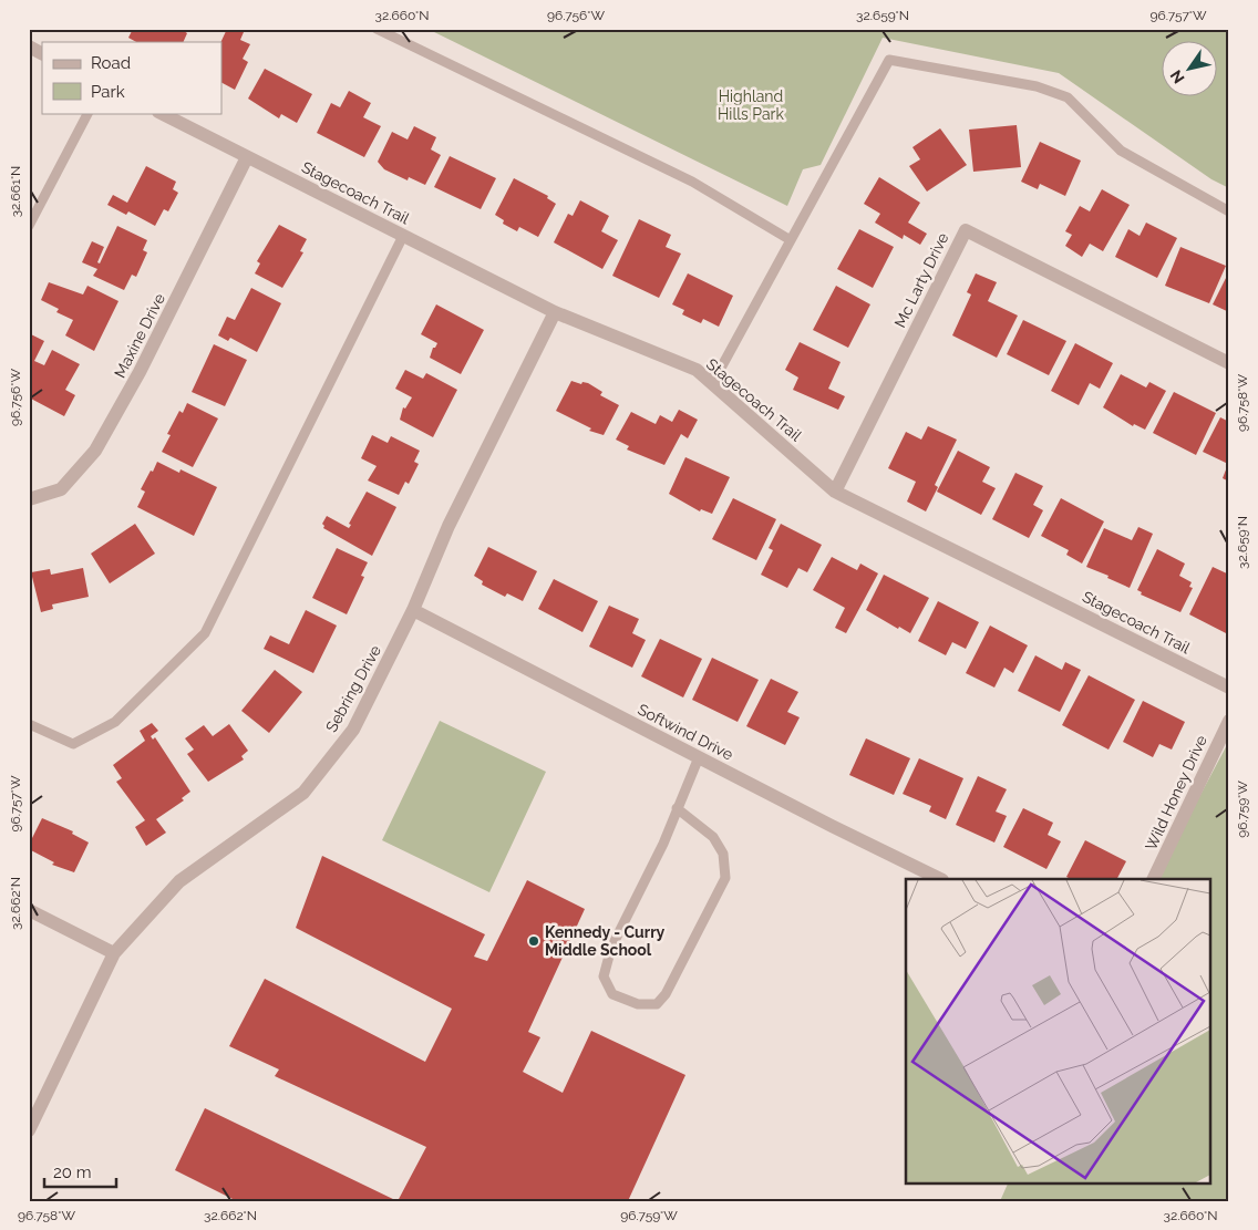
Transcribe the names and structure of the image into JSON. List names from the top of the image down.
{
  "streets": {
    "street": [
      "Stagecoach Trail",
      "Mc Larty Drive",
      "Maxine Drive",
      "Sebring Drive",
      "Softwind Drive",
      "Wild Honey Drive"
    ]
  },
  "crossings": [
    ["Stagecoach Trail", "Mc Larty Drive"],
    ["Stagecoach Trail", "Maxine Drive"],
    ["Stagecoach Trail", "Sebring Drive"],
    ["Sebring Drive", "Softwind Drive"]
  ],
  "parks": ["Highland Hills Park"],
  "places": ["Kennedy - Curry Middle School"],
  "legend": ["Road", "Park"],
  "scale_bar": "20 m",
  "north": "bottom left",
  "coordinates": [
    "32.660°N",
    "96.756°W",
    "32.659°N",
    "96.757°W",
    "32.661°N",
    "96.758°W",
    "96.759°W",
    "32.662°N"
  ]
}
